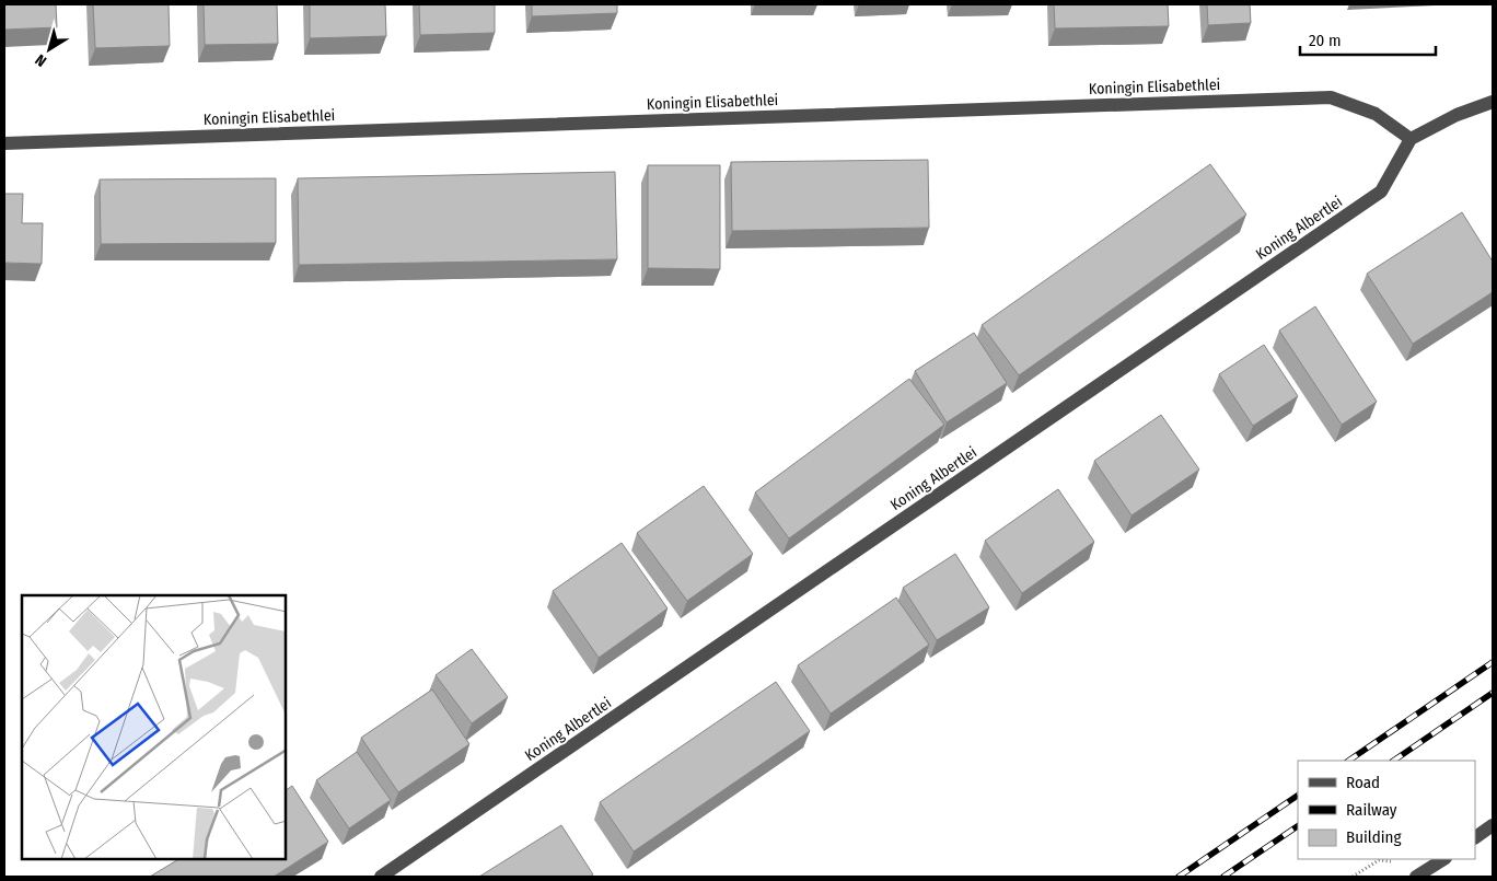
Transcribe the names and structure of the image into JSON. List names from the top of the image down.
{
  "streets": {
    "street": ["Koningin Elisabethlei", "Koning Albertlei"]
  },
  "crossings": [
    ["Koningin Elisabethlei", "Koning Albertlei"]
  ],
  "legend": ["Road", "Railway", "Building"],
  "scale_bar": "20 m",
  "north": "bottom left"
}
